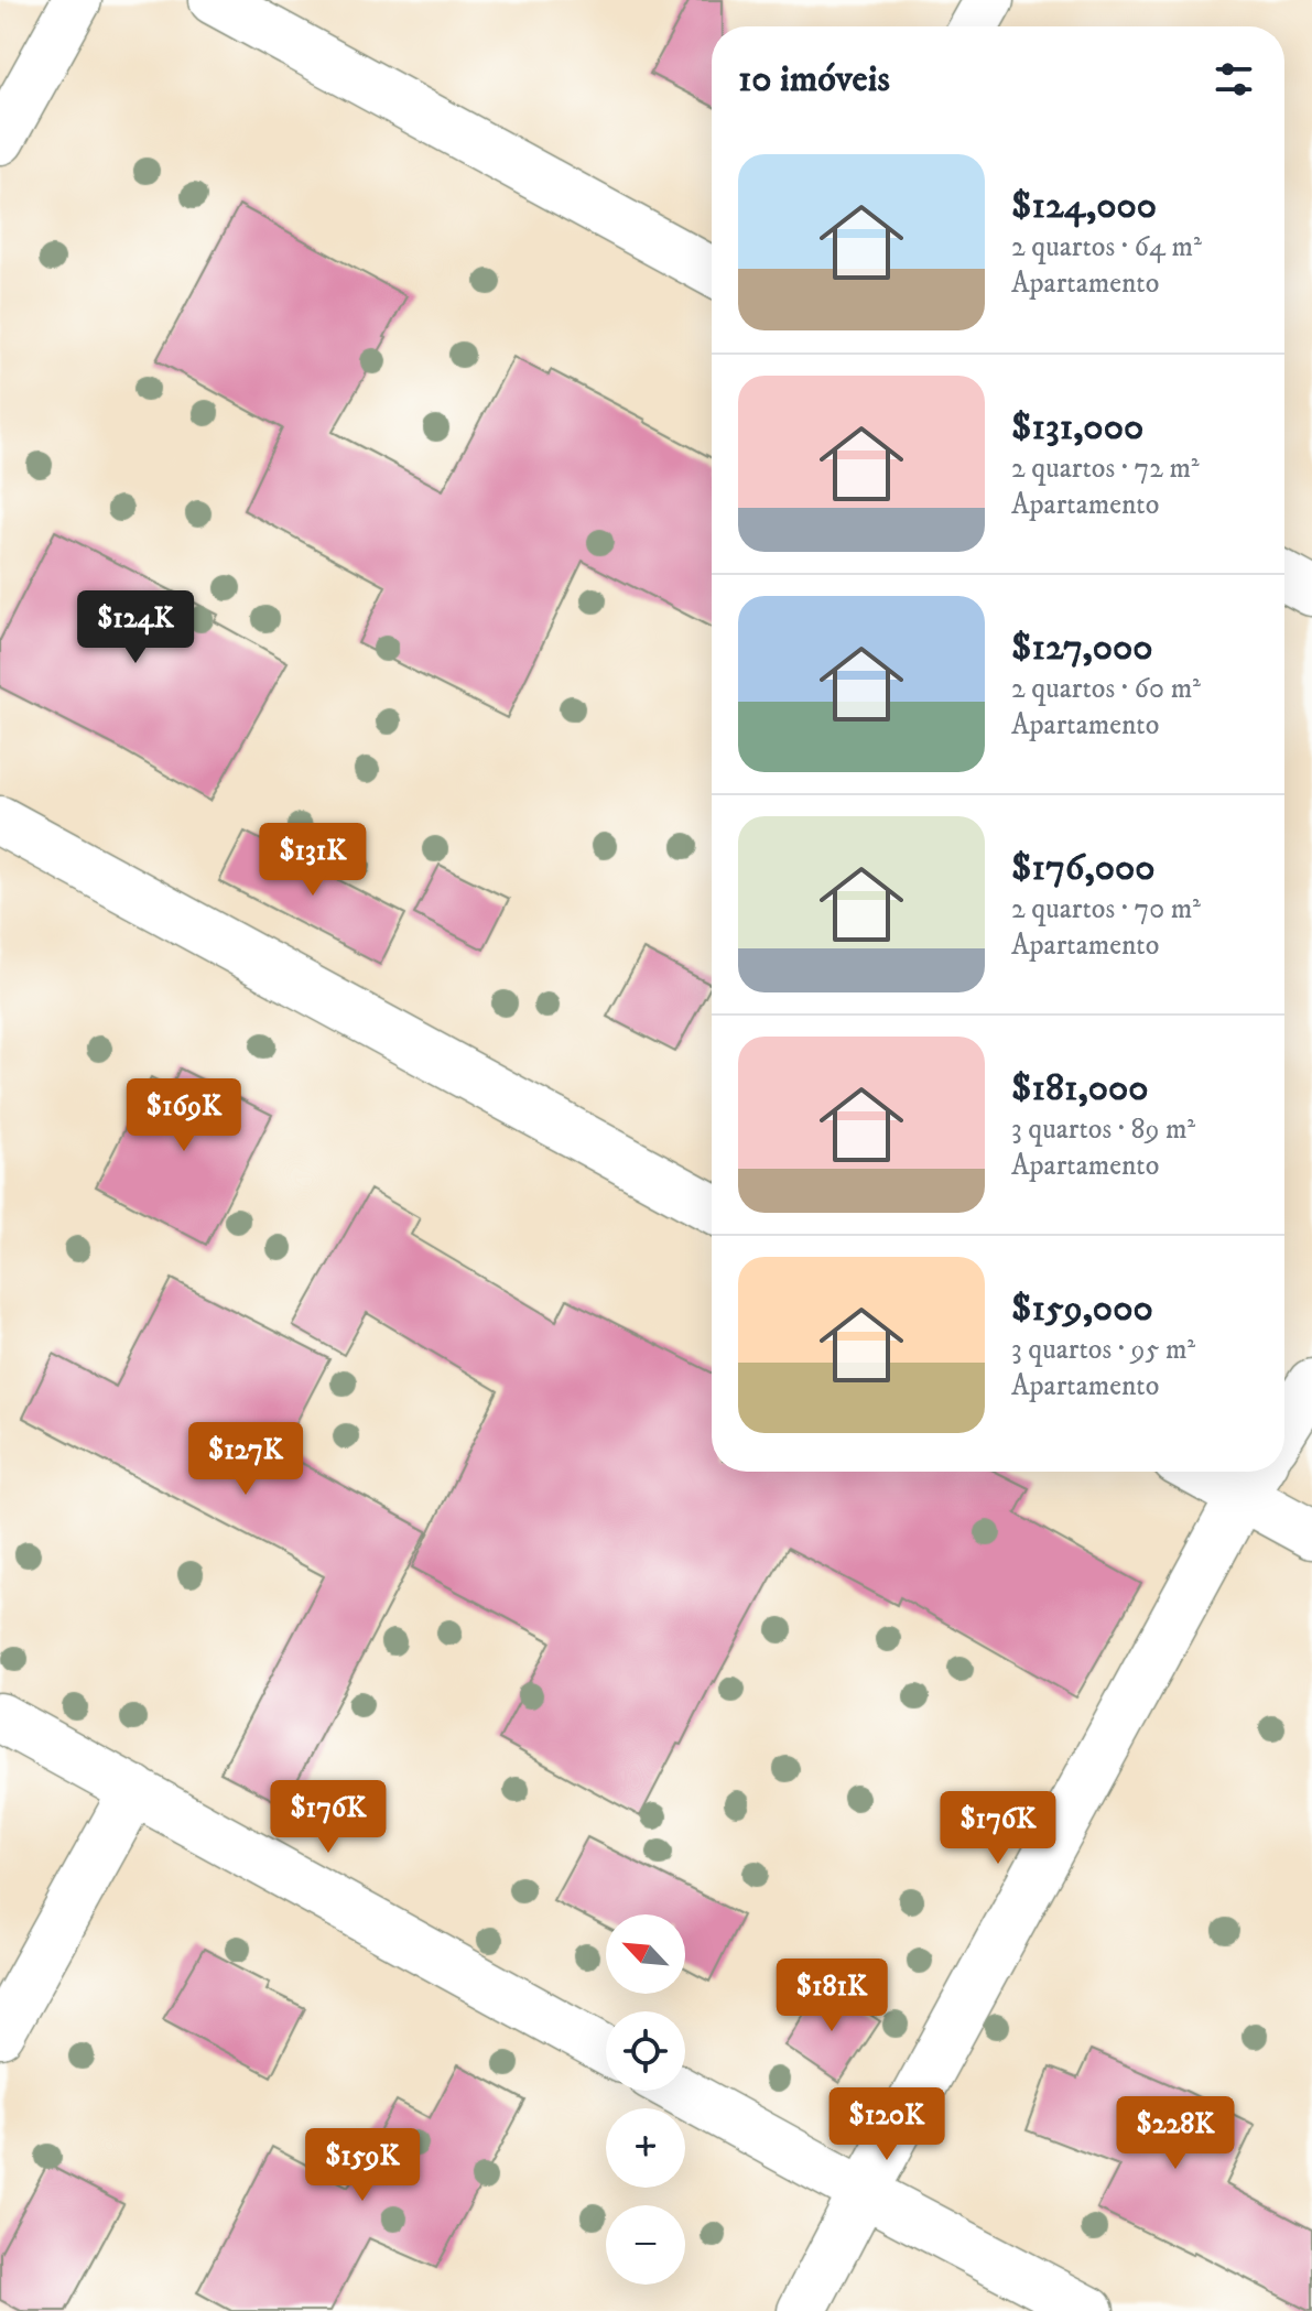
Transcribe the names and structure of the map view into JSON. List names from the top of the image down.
{
  "north": "top left",
  "page": {
    "heading": "10 imóveis",
    "list": [
      {
        "name": "$124,000",
        "note": "2 quartos · 64 m² · Apartamento"
      },
      {
        "name": "$131,000",
        "note": "2 quartos · 72 m² · Apartamento"
      },
      {
        "name": "$127,000",
        "note": "2 quartos · 60 m² · Apartamento"
      },
      {
        "name": "$176,000",
        "note": "2 quartos · 70 m² · Apartamento"
      },
      {
        "name": "$181,000",
        "note": "3 quartos · 89 m² · Apartamento"
      },
      {
        "name": "$159,000",
        "note": "3 quartos · 95 m² · Apartamento"
      }
    ],
    "price": [
      "$124K",
      "$131K",
      "$169K",
      "$127K",
      "$176K",
      "$176K",
      "$181K",
      "$120K",
      "$228K",
      "$159K"
    ],
    "map_buttons": ["+", "−"]
  }
}
